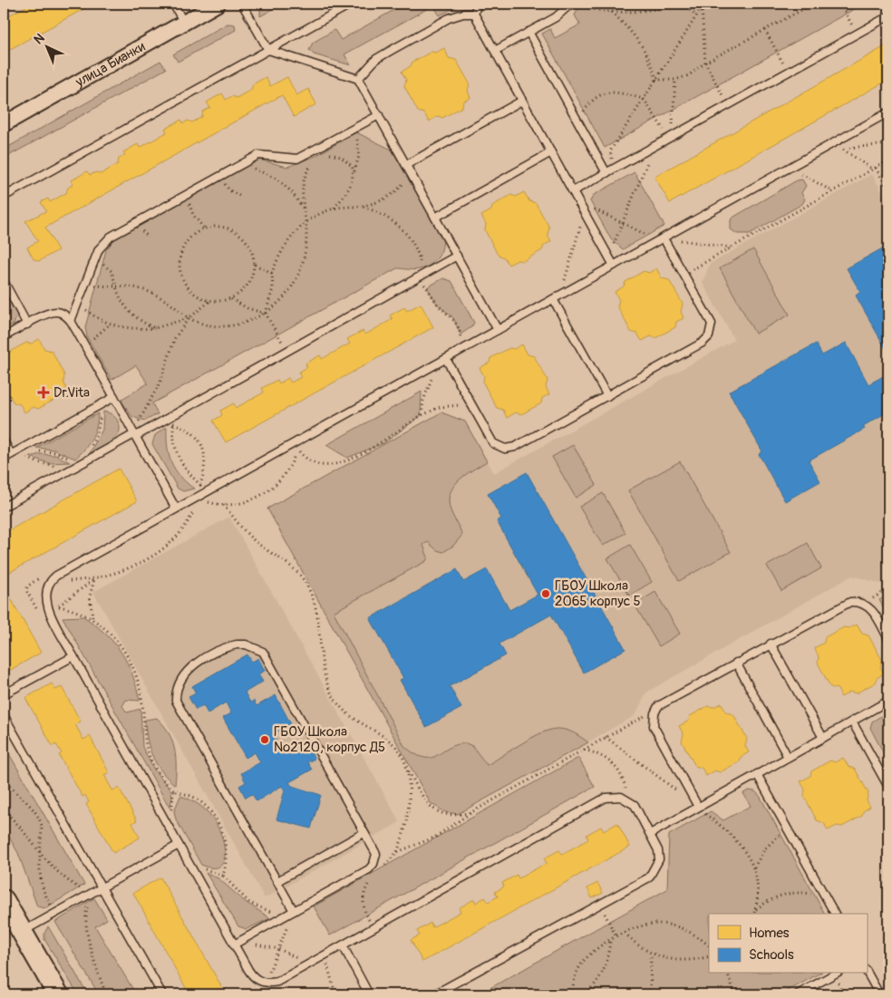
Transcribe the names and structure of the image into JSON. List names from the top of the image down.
{
  "streets": {
    "street": ["улица Бианки"]
  },
  "places": {
    "health": ["Dr.Vita"],
    "other": ["ГБОУ Школа 2065 корпус 5", "ГБОУ Школа №2120, корпус Д5"]
  },
  "legend": ["Homes", "Schools"],
  "north": "top left"
}
